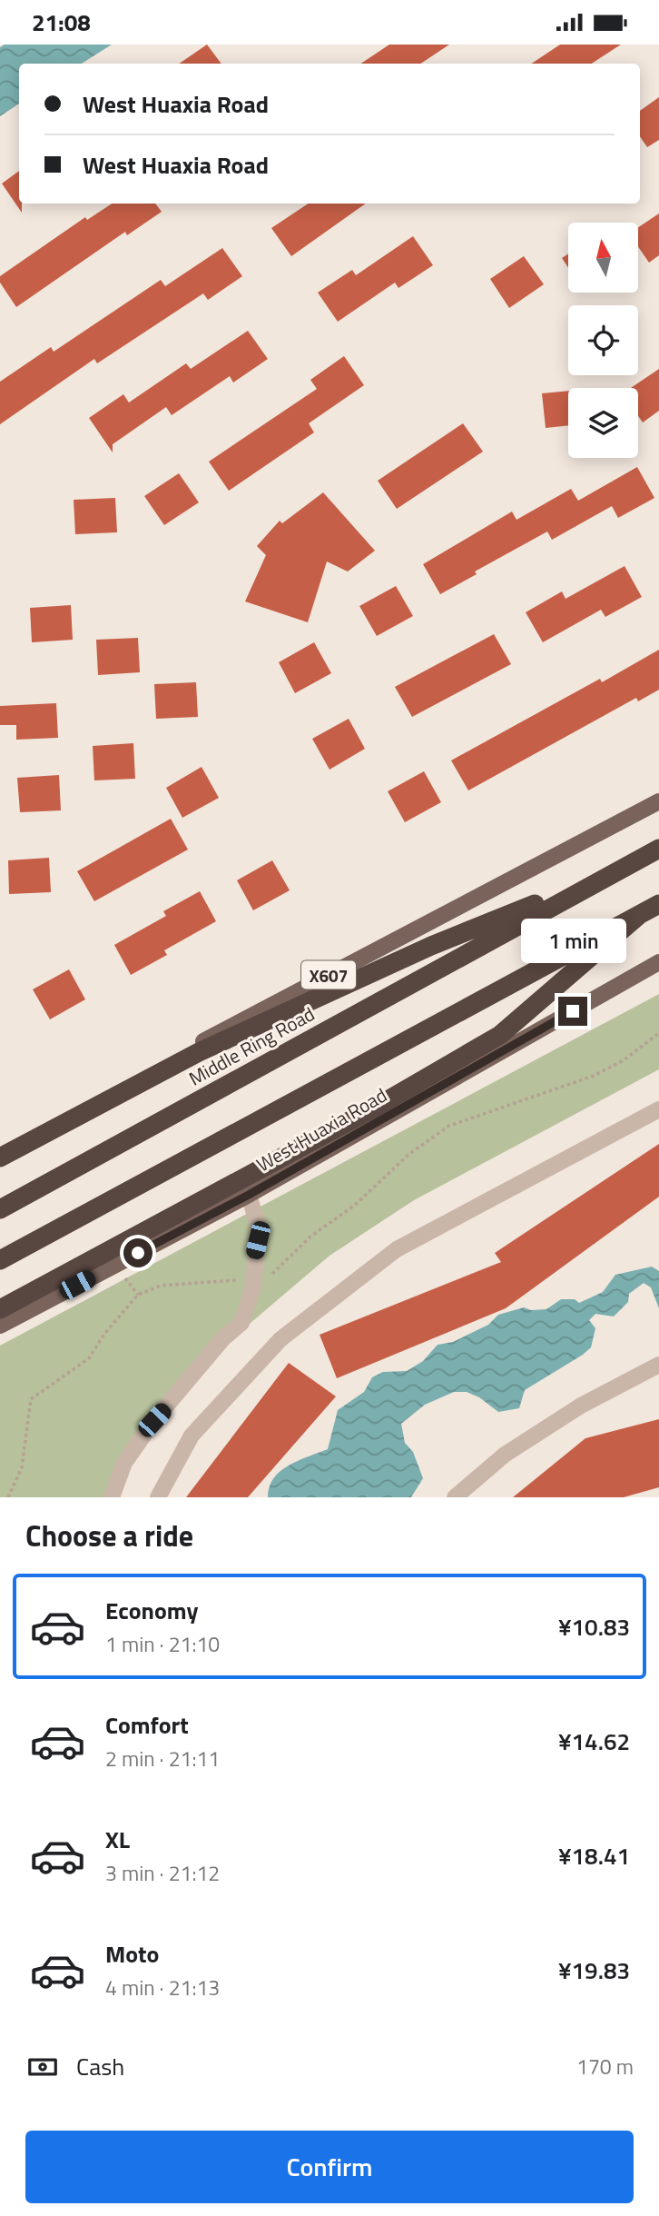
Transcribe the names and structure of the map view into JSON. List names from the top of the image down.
{
  "streets": {
    "highway": ["Middle Ring Road"],
    "main road": ["X607", "West Huaxia Road"]
  },
  "north": "top",
  "page": {
    "status": "21:08",
    "banner": ["West Huaxia Road", "West Huaxia Road"],
    "bubble": "1 min",
    "heading": "Choose a ride",
    "list": [
      {
        "name": "Economy",
        "note": "1 min · 21:10",
        "value": "¥10.83"
      },
      {
        "name": "Comfort",
        "note": "2 min · 21:11",
        "value": "¥14.62"
      },
      {
        "name": "XL",
        "note": "3 min · 21:12",
        "value": "¥18.41"
      },
      {
        "name": "Moto",
        "note": "4 min · 21:13",
        "value": "¥19.83"
      }
    ],
    "pay": ["Cash", "170 m"],
    "buttons": "Confirm"
  }
}
